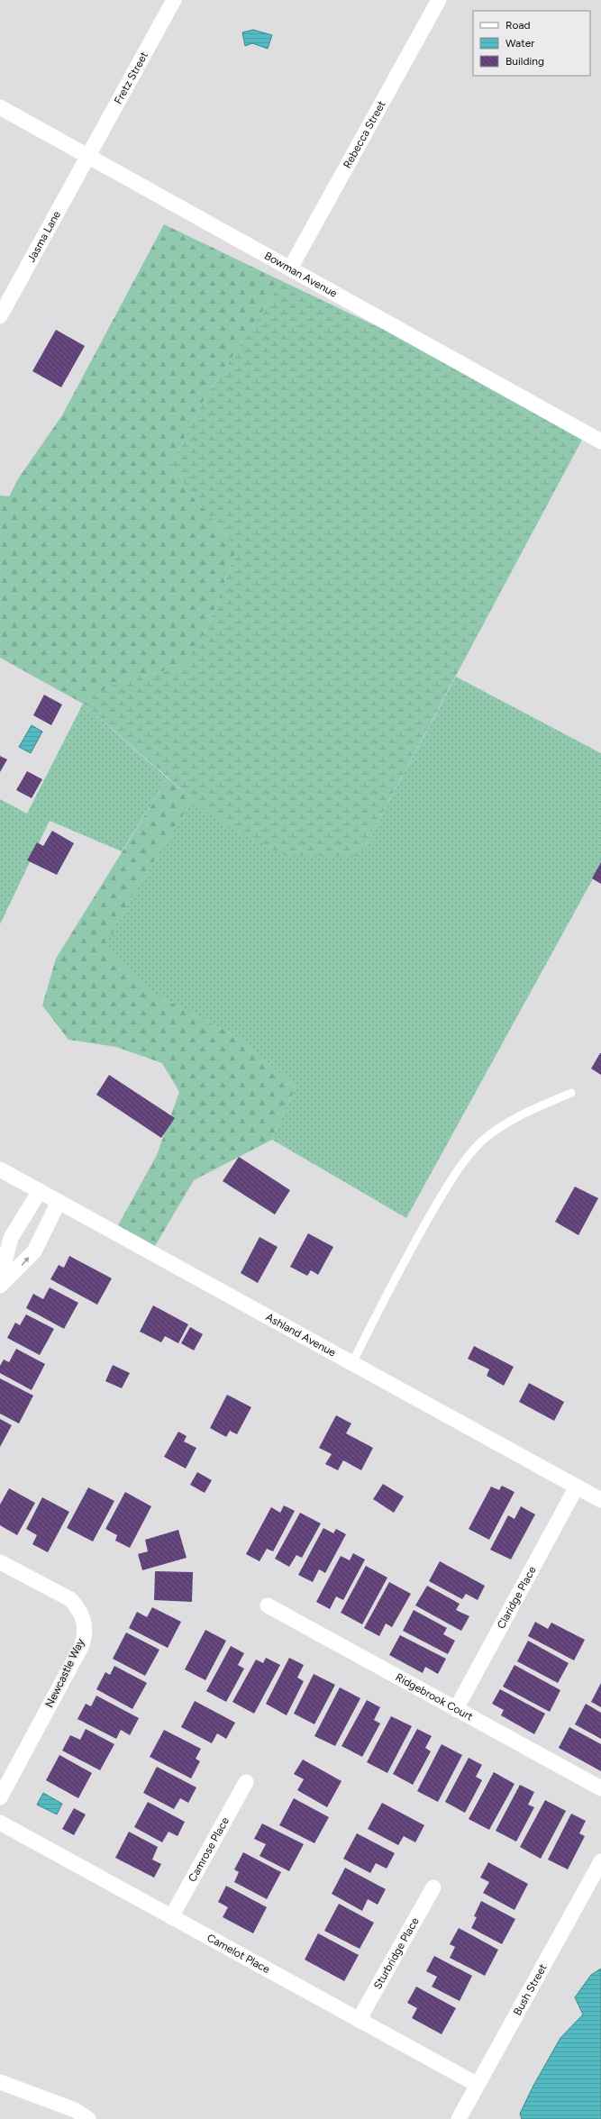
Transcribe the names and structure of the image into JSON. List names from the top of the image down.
{
  "streets": {
    "street": [
      "Fretz Street",
      "Rebecca Street",
      "Jasma Lane",
      "Bowman Avenue",
      "Ashland Avenue",
      "Claridge Place",
      "Newcastle Way",
      "Ridgebrook Court",
      "Camrose Place",
      "Camelot Place",
      "Sturbridge Place",
      "Bush Street"
    ]
  },
  "crossings": [
    ["Fretz Street", "Jasma Lane"],
    ["Fretz Street", "Bowman Avenue"],
    ["Rebecca Street", "Bowman Avenue"],
    ["Jasma Lane", "Bowman Avenue"],
    ["Ashland Avenue", "Claridge Place"],
    ["Claridge Place", "Ridgebrook Court"],
    ["Camrose Place", "Camelot Place"],
    ["Camelot Place", "Sturbridge Place"],
    ["Camelot Place", "Bush Street"]
  ],
  "legend": ["Road", "Water", "Building"]
}
